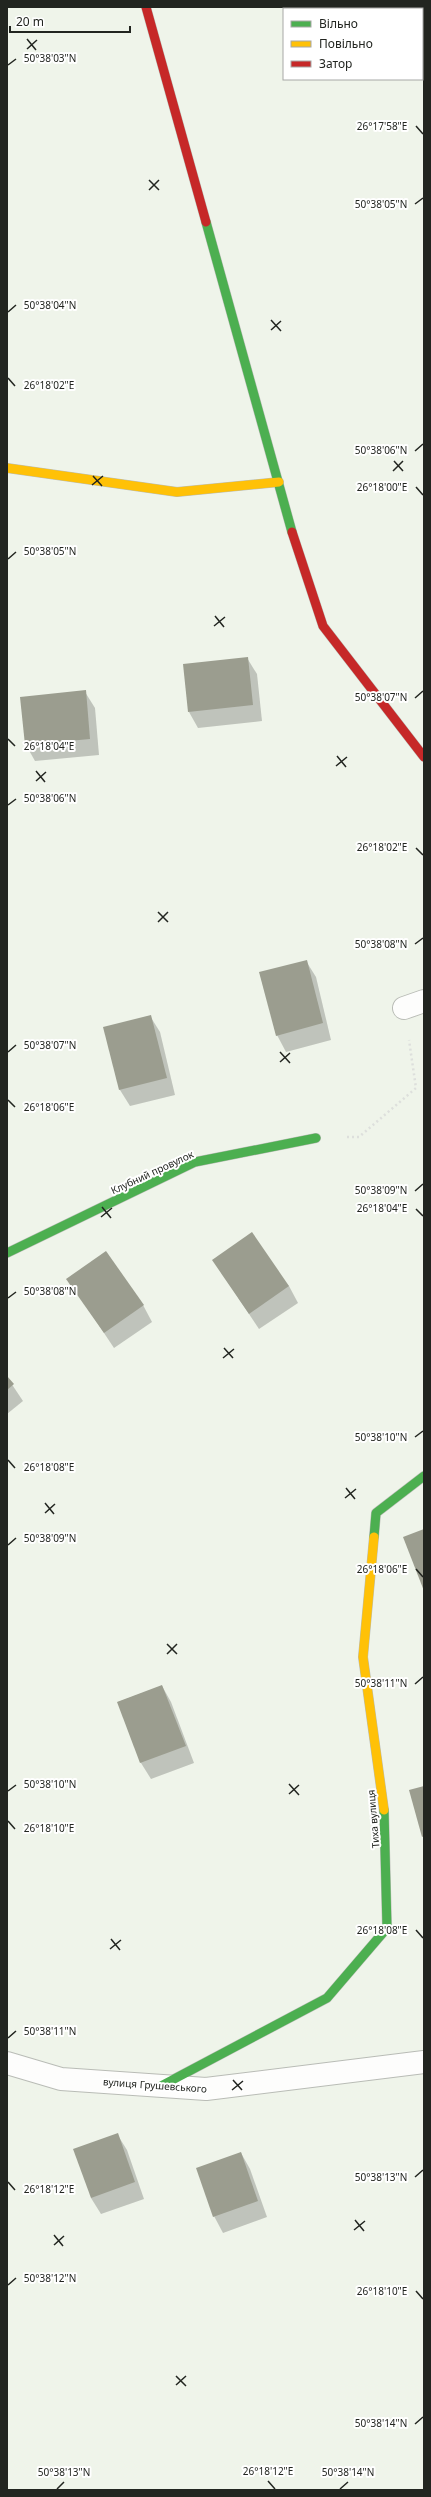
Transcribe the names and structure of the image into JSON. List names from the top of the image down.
{
  "streets": {
    "street": ["Клубний провулок", "Тиха вулиця", "вулиця Грушевського"]
  },
  "crossings": [
    ["Тиха вулиця", "вулиця Грушевського"]
  ],
  "legend": ["Вільно", "Повільно", "Затор"],
  "scale_bar": "20 m",
  "coordinates": [
    "50°38'03\"N",
    "26°17'58\"E",
    "50°38'05\"N",
    "50°38'04\"N",
    "26°18'02\"E",
    "50°38'06\"N",
    "26°18'00\"E",
    "50°38'07\"N",
    "26°18'04\"E",
    "50°38'08\"N",
    "26°18'06\"E",
    "50°38'09\"N",
    "50°38'10\"N",
    "26°18'08\"E",
    "50°38'11\"N",
    "26°18'10\"E",
    "50°38'13\"N",
    "26°18'12\"E",
    "50°38'12\"N",
    "50°38'14\"N"
  ]
}
